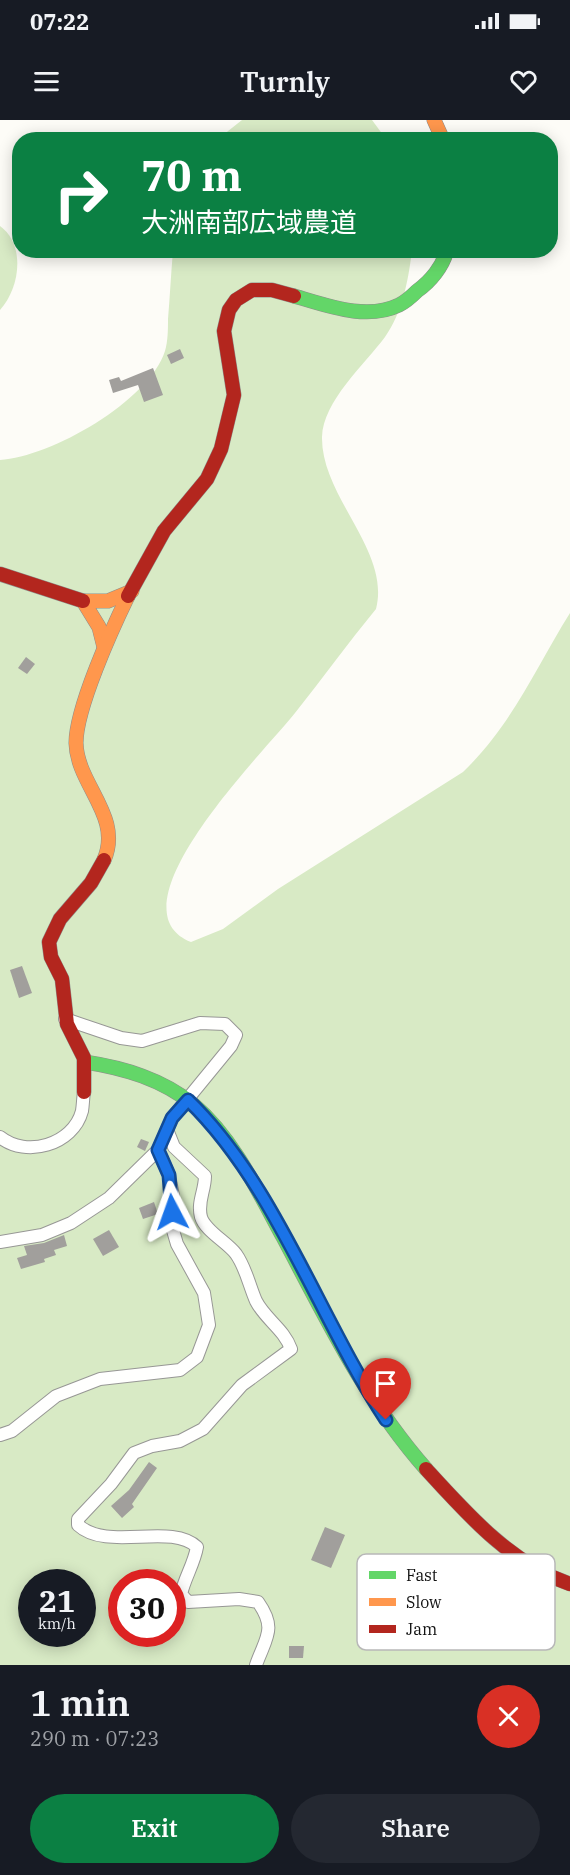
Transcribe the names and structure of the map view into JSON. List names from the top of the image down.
{
  "legend": ["Fast", "Slow", "Jam"],
  "page": {
    "status": "07:22",
    "header": "Turnly",
    "turn": ["70 m", "大洲南部広域農道"],
    "speed": "21 km/h",
    "limit": "30",
    "heading": ["1 min", "290 m · 07:23"],
    "buttons": ["Exit", "Share"]
  }
}
